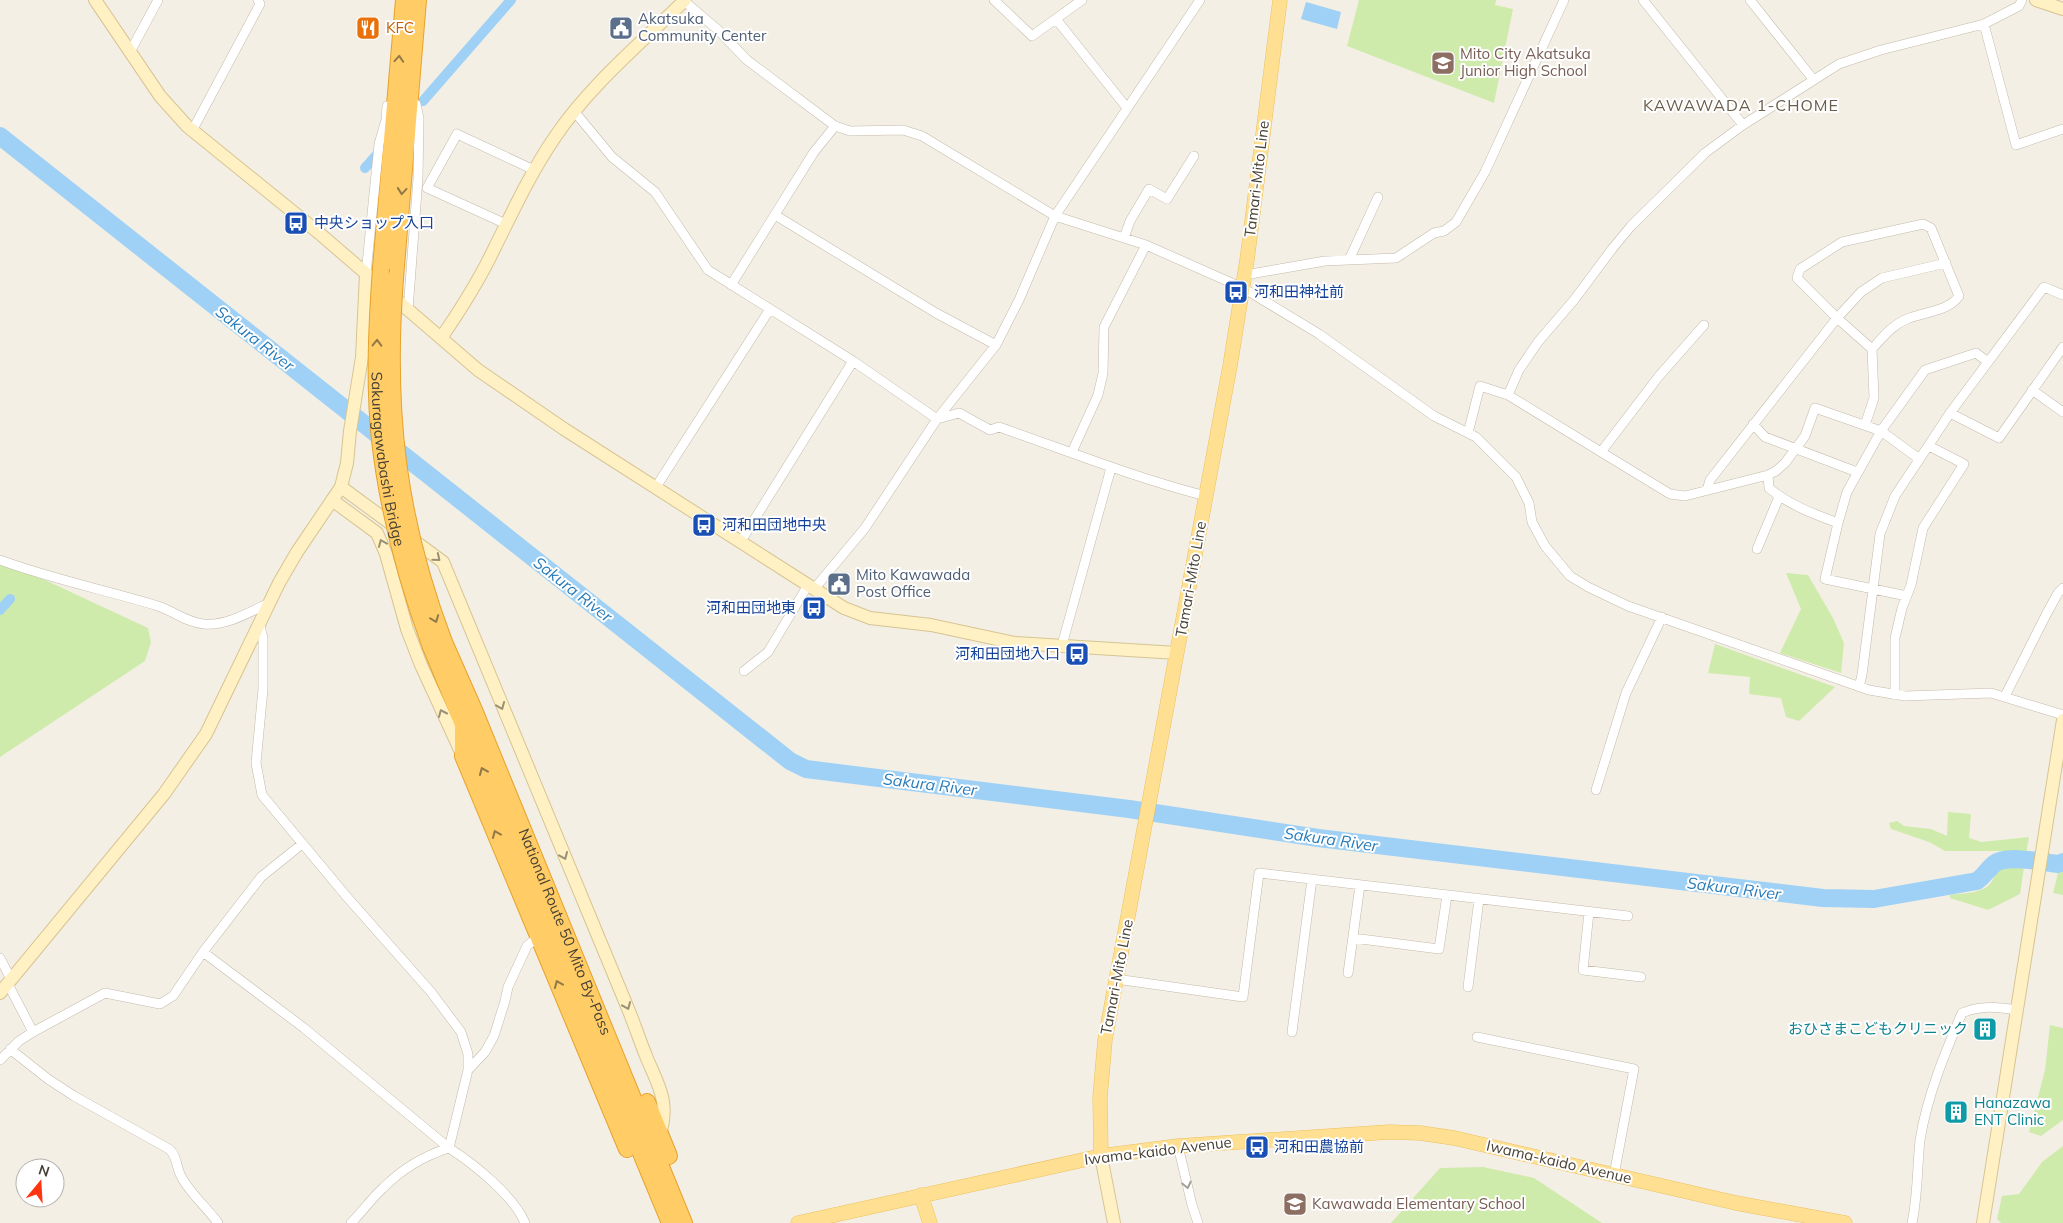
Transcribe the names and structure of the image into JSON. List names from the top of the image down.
{
  "streets": {
    "highway": ["Sakuragawabashi Bridge", "National Route 50 Mito By-Pass"],
    "main road": ["Tamari-Mito Line", "Iwama-kaido Avenue"]
  },
  "crossings": [
    ["Tamari-Mito Line", "Iwama-kaido Avenue"],
    ["Sakuragawabashi Bridge", "National Route 50 Mito By-Pass"]
  ],
  "districts": ["KAWAWADA 1-CHOME"],
  "water": ["Sakura River"],
  "places": {
    "restaurant": ["KFC"],
    "public building": ["Akatsuka Community Center", "Mito Kawawada Post Office"],
    "school or university": ["Mito City Akatsuka Junior High School", "Kawawada Elementary School"],
    "bus stop": [
      "中央ショップ入口",
      "河和田神社前",
      "河和田団地中央",
      "河和田団地東",
      "河和田団地入口",
      "河和田農協前"
    ],
    "building": ["おひさまこどもクリニック", "Hanazawa ENT Clinic"]
  },
  "north": "top"
}
